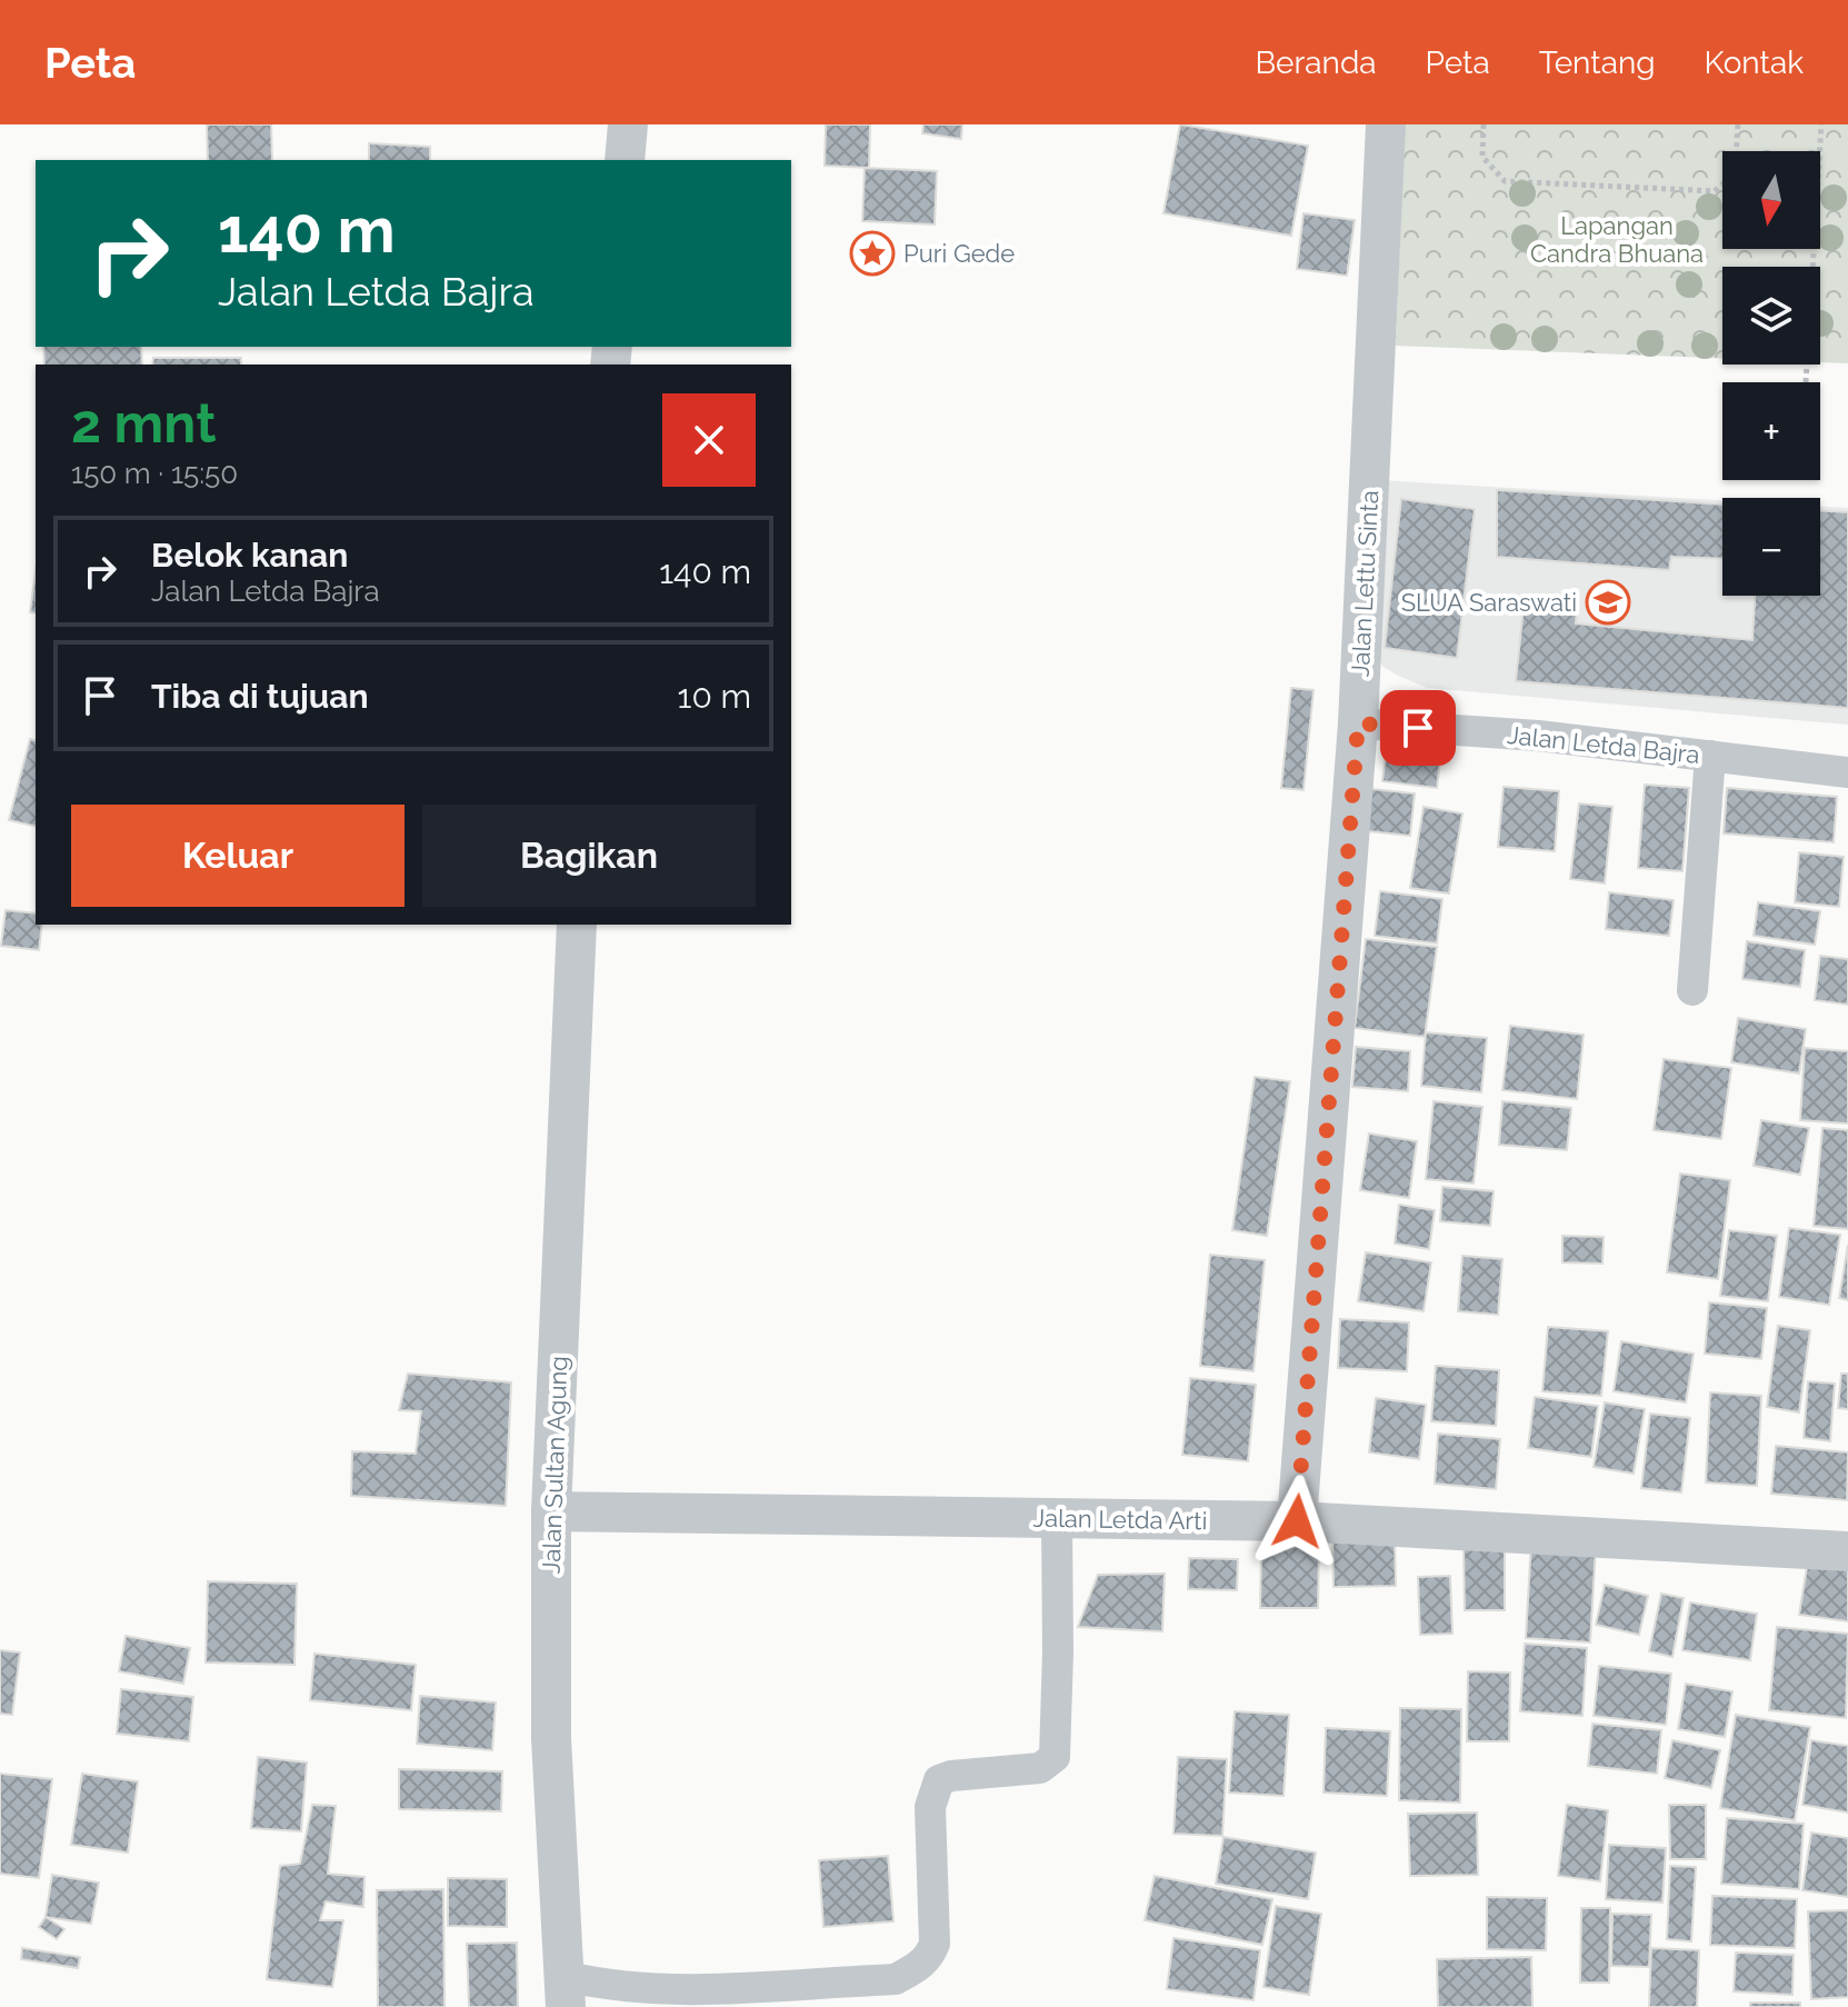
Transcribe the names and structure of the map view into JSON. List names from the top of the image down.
{
  "streets": {
    "street": [
      "Jalan Lettu Sinta",
      "Jalan Letda Bajra",
      "Jalan Sultan Agung",
      "Jalan Letda Arti"
    ]
  },
  "crossings": [
    ["Jalan Lettu Sinta", "Jalan Letda Bajra"],
    ["Jalan Lettu Sinta", "Jalan Letda Arti"],
    ["Jalan Sultan Agung", "Jalan Letda Arti"]
  ],
  "parks": ["Lapangan Candra Bhuana"],
  "places": {
    "place": ["Puri Gede"],
    "school or university": ["SLUA Saraswati"]
  },
  "north": "bottom",
  "page": {
    "header": "Peta",
    "nav": [
      "Beranda",
      "Peta",
      "Tentang",
      "Kontak"
    ],
    "map_buttons": ["+", "−"],
    "turn": ["140 m", "Jalan Letda Bajra"],
    "heading": ["2 mnt", "150 m · 15:50"],
    "list": [
      {
        "name": "Belok kanan",
        "note": "Jalan Letda Bajra",
        "value": "140 m"
      },
      {
        "name": "Tiba di tujuan",
        "value": "10 m"
      }
    ],
    "buttons": ["Keluar", "Bagikan"]
  }
}
